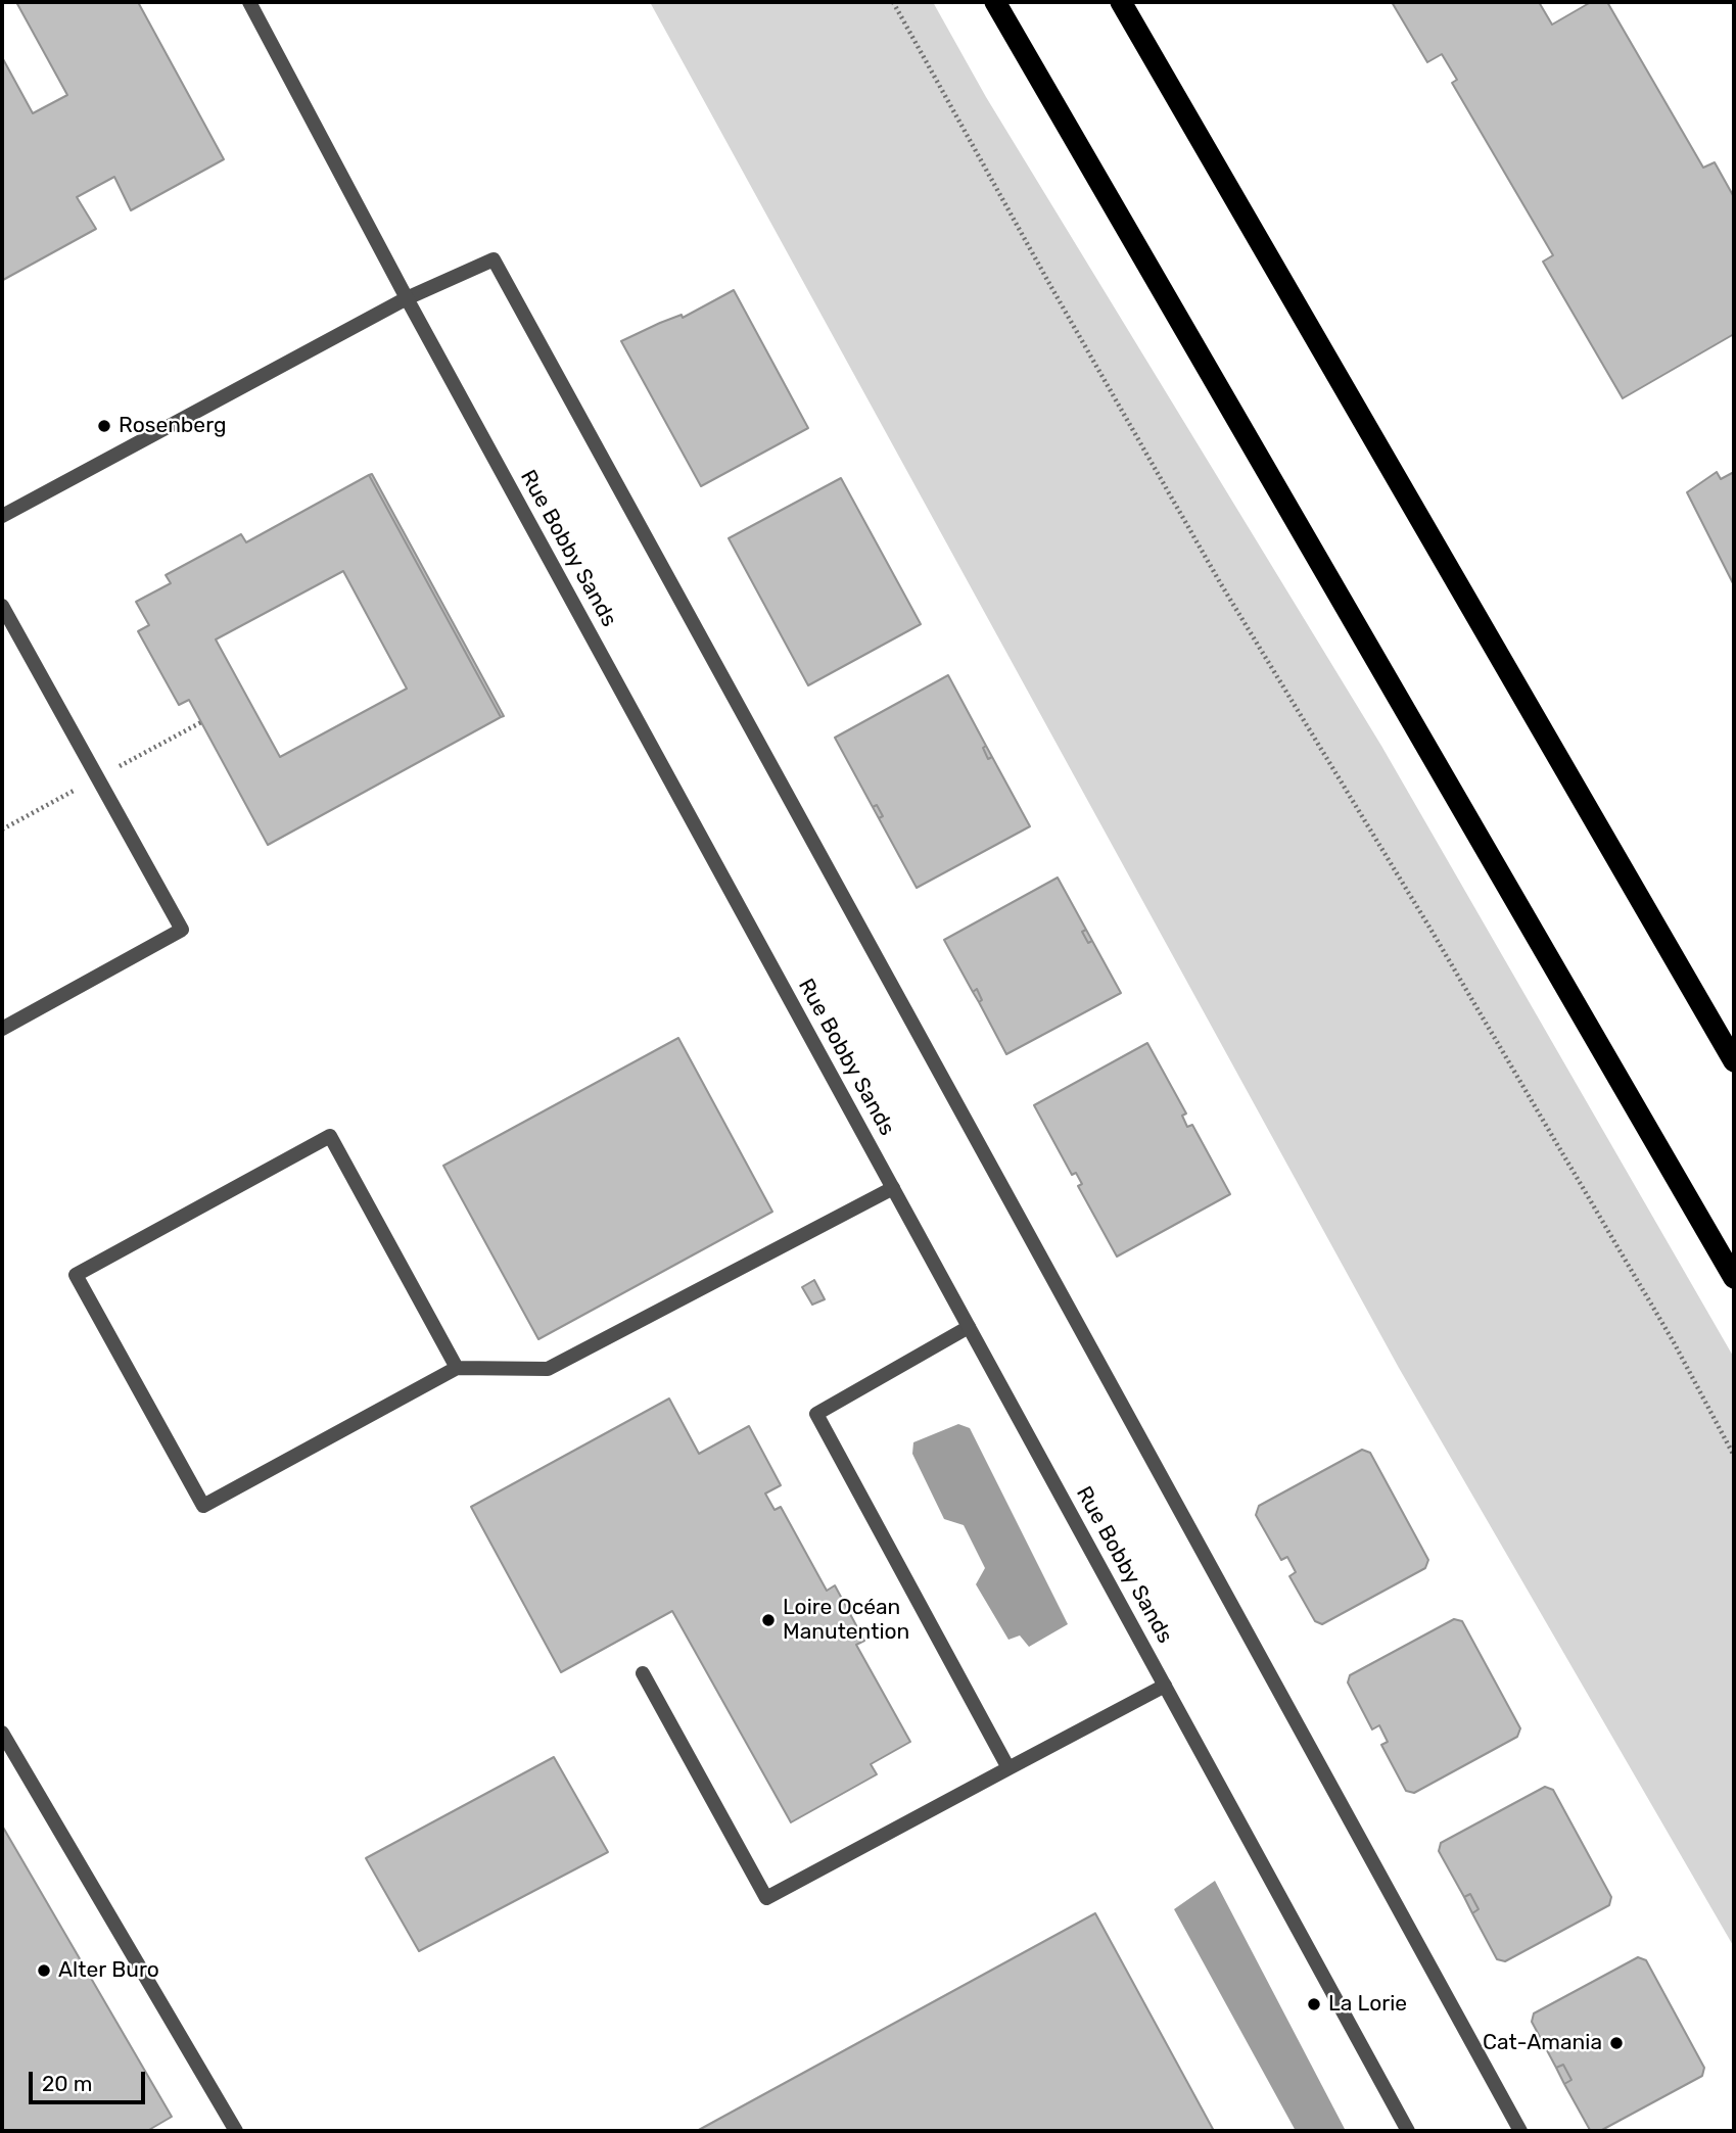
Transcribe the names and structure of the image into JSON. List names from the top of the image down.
{
  "streets": {
    "street": ["Rue Bobby Sands"]
  },
  "places": [
    "Rosenberg",
    "Loire Océan Manutention",
    "Alter Buro",
    "La Lorie",
    "Cat-Amania"
  ],
  "scale_bar": "20 m"
}
